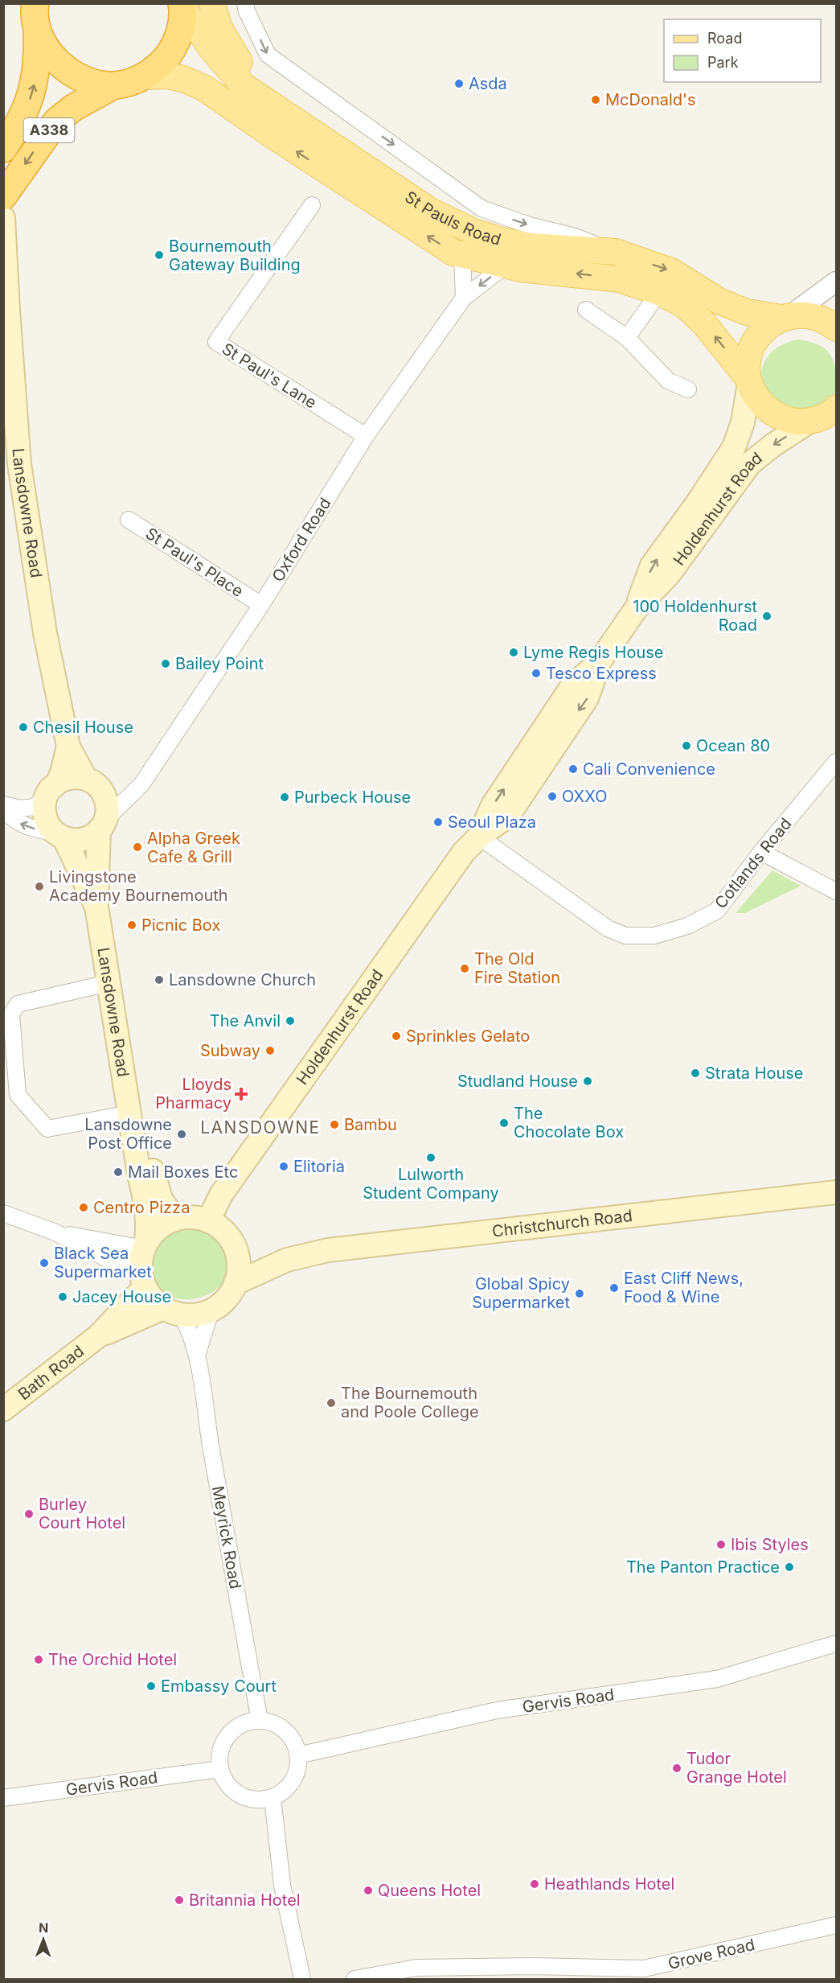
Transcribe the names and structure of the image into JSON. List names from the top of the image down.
{
  "streets": {
    "highway": ["A338"],
    "main road": [
      "St Pauls Road",
      "Holdenhurst Road",
      "Lansdowne Road",
      "Christchurch Road",
      "Bath Road"
    ],
    "street": [
      "St Paul's Lane",
      "Oxford Road",
      "St Paul's Place",
      "Cotlands Road",
      "Meyrick Road",
      "Gervis Road",
      "Grove Road"
    ]
  },
  "crossings": [
    ["St Pauls Road", "Holdenhurst Road"],
    ["St Pauls Road", "Oxford Road"],
    ["St Paul's Lane", "Oxford Road"],
    ["Holdenhurst Road", "Lansdowne Road"],
    ["Holdenhurst Road", "Cotlands Road"],
    ["Holdenhurst Road", "Christchurch Road"],
    ["Holdenhurst Road", "Bath Road"],
    ["Holdenhurst Road", "Meyrick Road"],
    ["Lansdowne Road", "Oxford Road"],
    ["Lansdowne Road", "Christchurch Road"],
    ["Lansdowne Road", "Bath Road"],
    ["Lansdowne Road", "Meyrick Road"],
    ["Oxford Road", "St Paul's Place"],
    ["Christchurch Road", "Bath Road"],
    ["Christchurch Road", "Meyrick Road"],
    ["Bath Road", "Meyrick Road"],
    ["Meyrick Road", "Gervis Road"]
  ],
  "districts": ["LANSDOWNE"],
  "places": {
    "other": [
      "Asda",
      "McDonald's",
      "Bournemouth Gateway Building",
      "100 Holdenhurst Road",
      "Lyme Regis House",
      "Bailey Point",
      "Tesco Express",
      "Chesil House",
      "Ocean 80",
      "Cali Convenience",
      "OXXO",
      "Purbeck House",
      "Seoul Plaza",
      "Alpha Greek Cafe & Grill",
      "Livingstone Academy Bournemouth",
      "Picnic Box",
      "The Old Fire Station",
      "Lansdowne Church",
      "The Anvil",
      "Sprinkles Gelato",
      "Subway",
      "Strata House",
      "Studland House",
      "The Chocolate Box",
      "Bambu",
      "Lansdowne Post Office",
      "Lulworth Student Company",
      "Elitoria",
      "Mail Boxes Etc",
      "Centro Pizza",
      "Black Sea Supermarket",
      "East Cliff News, Food & Wine",
      "Global Spicy Supermarket",
      "Jacey House",
      "The Bournemouth and Poole College",
      "Burley Court Hotel",
      "Ibis Styles",
      "The Panton Practice",
      "The Orchid Hotel",
      "Embassy Court",
      "Tudor Grange Hotel",
      "Heathlands Hotel",
      "Queens Hotel",
      "Britannia Hotel"
    ],
    "health": ["Lloyds Pharmacy"]
  },
  "legend": ["Road", "Park"],
  "north": "top"
}
